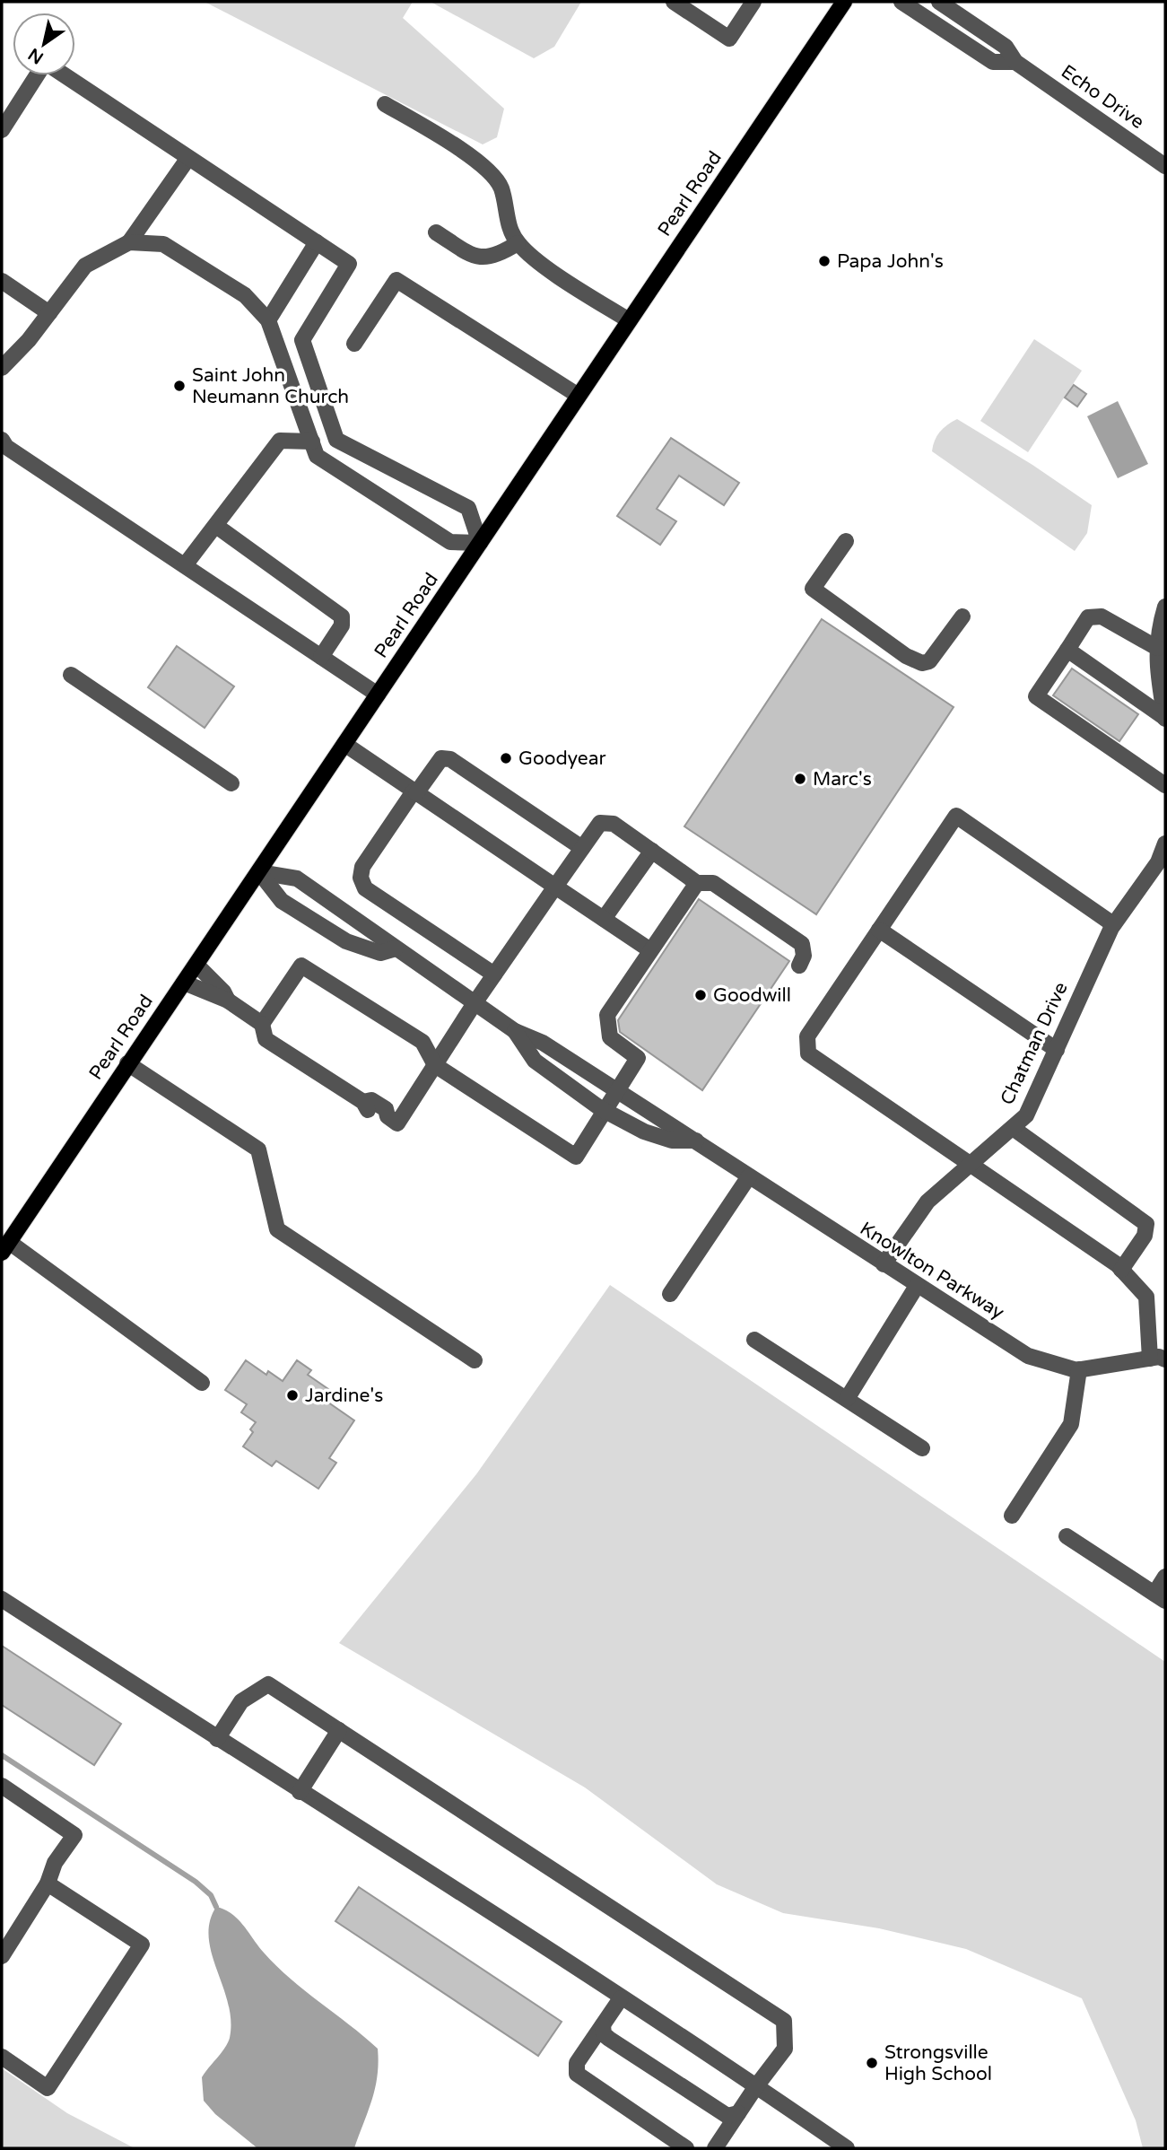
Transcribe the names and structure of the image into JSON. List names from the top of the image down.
{
  "streets": {
    "main road": ["Pearl Road"],
    "street": ["Echo Drive", "Chatman Drive", "Knowlton Parkway"]
  },
  "crossings": [
    ["Pearl Road", "Knowlton Parkway"],
    ["Chatman Drive", "Knowlton Parkway"]
  ],
  "places": [
    "Papa John's",
    "Saint John Neumann Church",
    "Goodyear",
    "Marc's",
    "Goodwill",
    "Jardine's",
    "Strongsville High School"
  ],
  "north": "bottom left"
}
